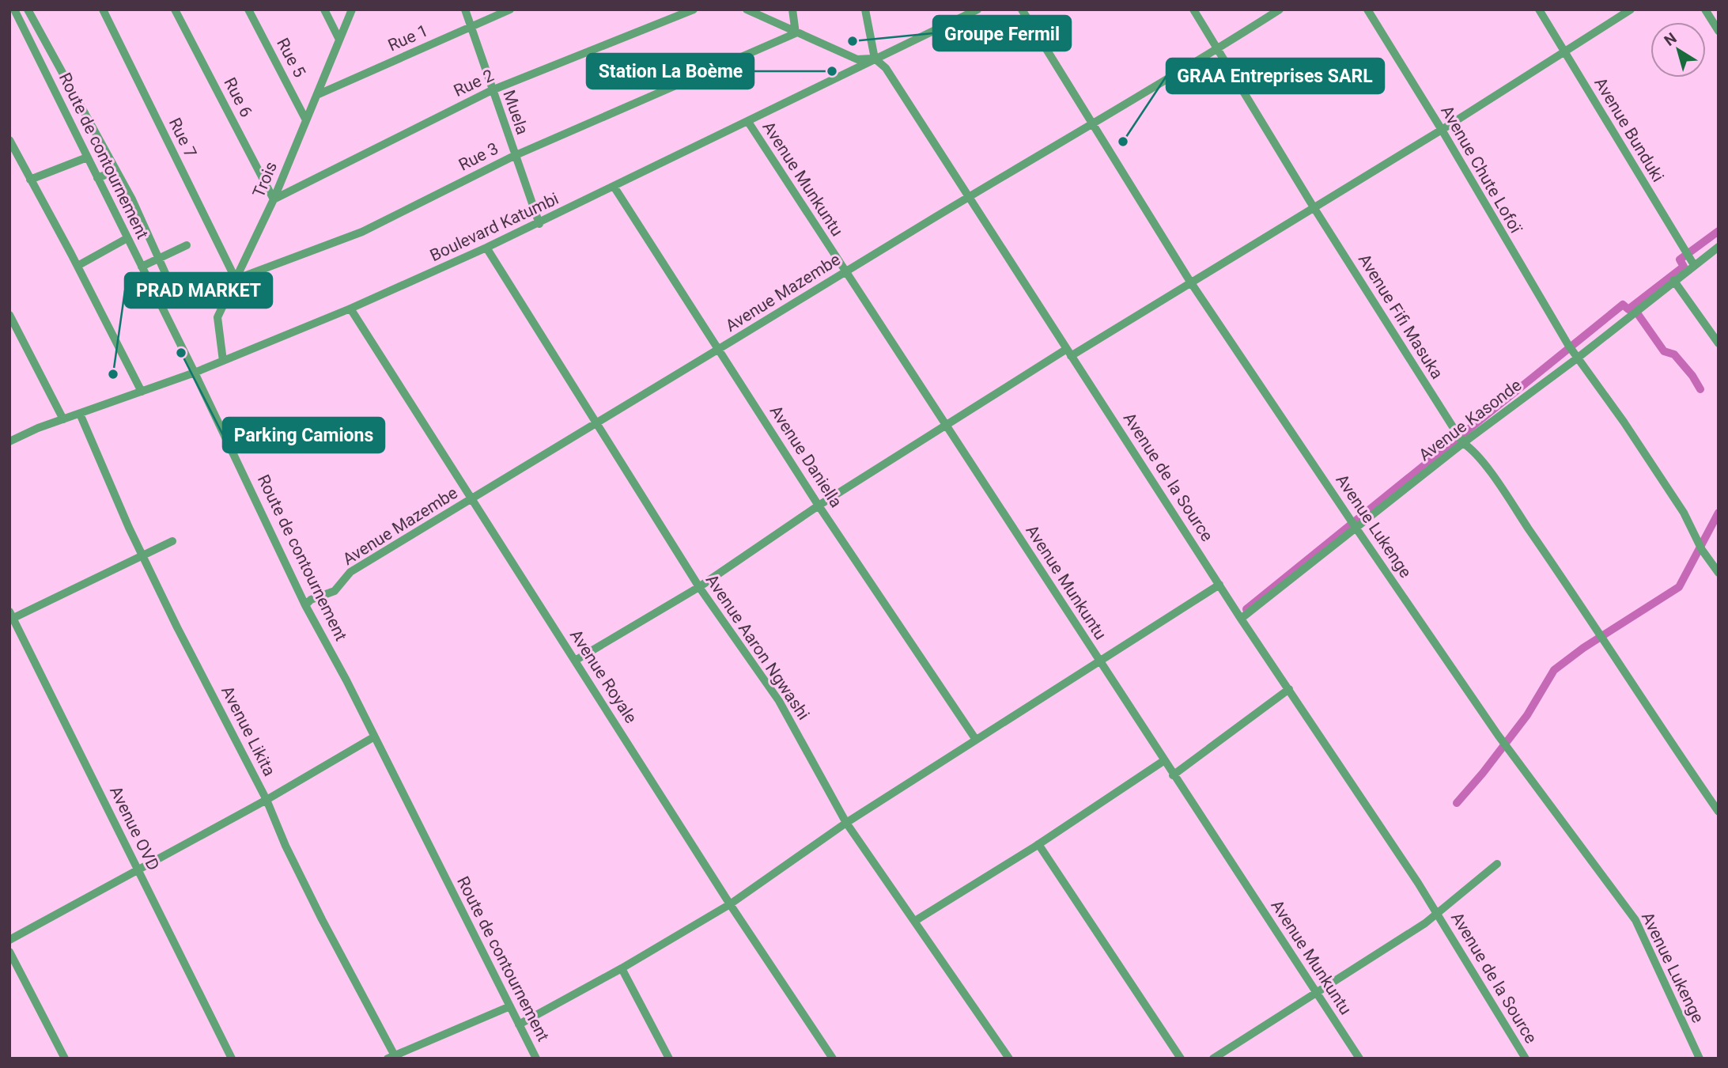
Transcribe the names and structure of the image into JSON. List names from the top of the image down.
{
  "streets": {
    "street": [
      "Rue 1",
      "Rue 5",
      "Rue 2",
      "Rue 6",
      "Muela",
      "Avenue Bunduki",
      "Rue 7",
      "Route de contournement",
      "Rue 3",
      "Avenue Chute Lofoï",
      "Avenue Munkuntu",
      "Trois",
      "Boulevard Katumbi",
      "Avenue Mazembe",
      "Avenue Fifi Masuka",
      "Avenue Kasonde",
      "Avenue Daniella",
      "Avenue de la Source",
      "Avenue Lukenge",
      "Avenue Aaron Ngwashi",
      "Avenue Royale",
      "Avenue Likita",
      "Avenue OVD"
    ]
  },
  "crossings": [
    ["Rue 1", "Muela"],
    ["Rue 1", "Trois"],
    ["Rue 5", "Trois"],
    ["Rue 2", "Rue 6"],
    ["Rue 2", "Muela"],
    ["Rue 2", "Trois"],
    ["Rue 6", "Trois"],
    ["Muela", "Rue 3"],
    ["Muela", "Boulevard Katumbi"],
    ["Avenue Bunduki", "Avenue Kasonde"],
    ["Rue 7", "Rue 3"],
    ["Rue 7", "Trois"],
    ["Route de contournement", "Boulevard Katumbi"],
    ["Route de contournement", "Avenue Mazembe"],
    ["Rue 3", "Trois"],
    ["Avenue Chute Lofoï", "Avenue Kasonde"],
    ["Avenue Munkuntu", "Boulevard Katumbi"],
    ["Avenue Munkuntu", "Avenue Mazembe"],
    ["Avenue Munkuntu", "Avenue de la Source"],
    ["Trois", "Boulevard Katumbi"],
    ["Boulevard Katumbi", "Avenue Daniella"],
    ["Boulevard Katumbi", "Avenue de la Source"],
    ["Boulevard Katumbi", "Avenue Aaron Ngwashi"],
    ["Boulevard Katumbi", "Avenue Royale"],
    ["Boulevard Katumbi", "Avenue Likita"],
    ["Avenue Mazembe", "Avenue Fifi Masuka"],
    ["Avenue Mazembe", "Avenue Daniella"],
    ["Avenue Mazembe", "Avenue de la Source"],
    ["Avenue Mazembe", "Avenue Lukenge"],
    ["Avenue Mazembe", "Avenue Aaron Ngwashi"],
    ["Avenue Mazembe", "Avenue Royale"],
    ["Avenue Fifi Masuka", "Avenue Kasonde"],
    ["Avenue Kasonde", "Avenue de la Source"],
    ["Avenue Kasonde", "Avenue Lukenge"]
  ],
  "places": [
    "Groupe Fermil",
    "Station La Boème",
    "GRAA Entreprises SARL",
    "Parking Camions",
    "PRAD MARKET"
  ],
  "north": "top left"
}
